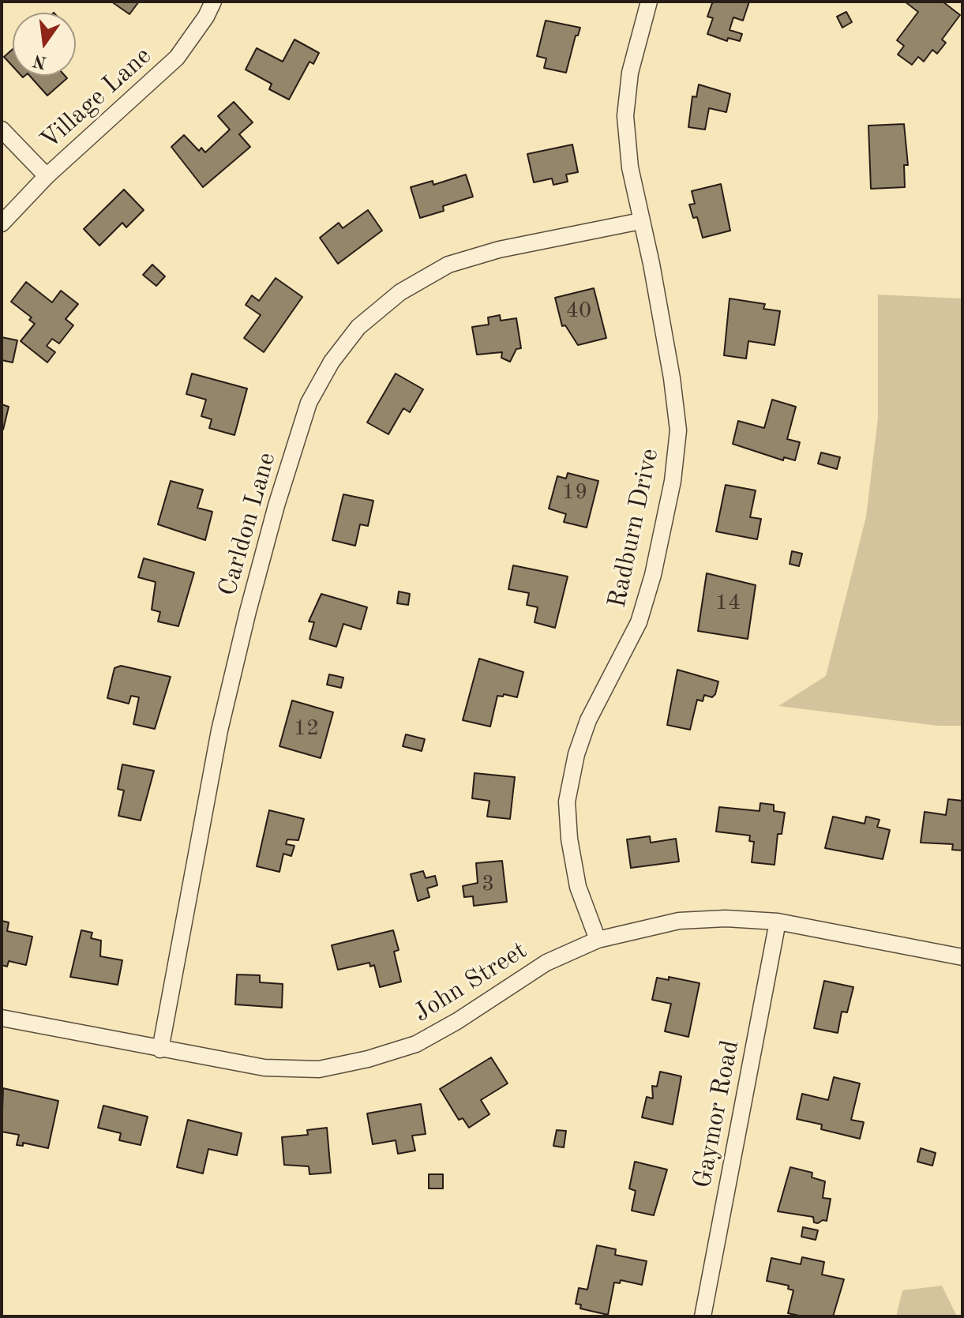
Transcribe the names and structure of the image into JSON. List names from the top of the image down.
{
  "streets": {
    "street": [
      "Village Lane",
      "Carldon Lane",
      "Radburn Drive",
      "John Street",
      "Gaymor Road"
    ]
  },
  "crossings": [
    ["Carldon Lane", "Radburn Drive"],
    ["Carldon Lane", "John Street"],
    ["Radburn Drive", "John Street"],
    ["John Street", "Gaymor Road"]
  ],
  "house_numbers": [
    "40",
    "19",
    "14",
    "12",
    "3"
  ],
  "north": "bottom"
}
